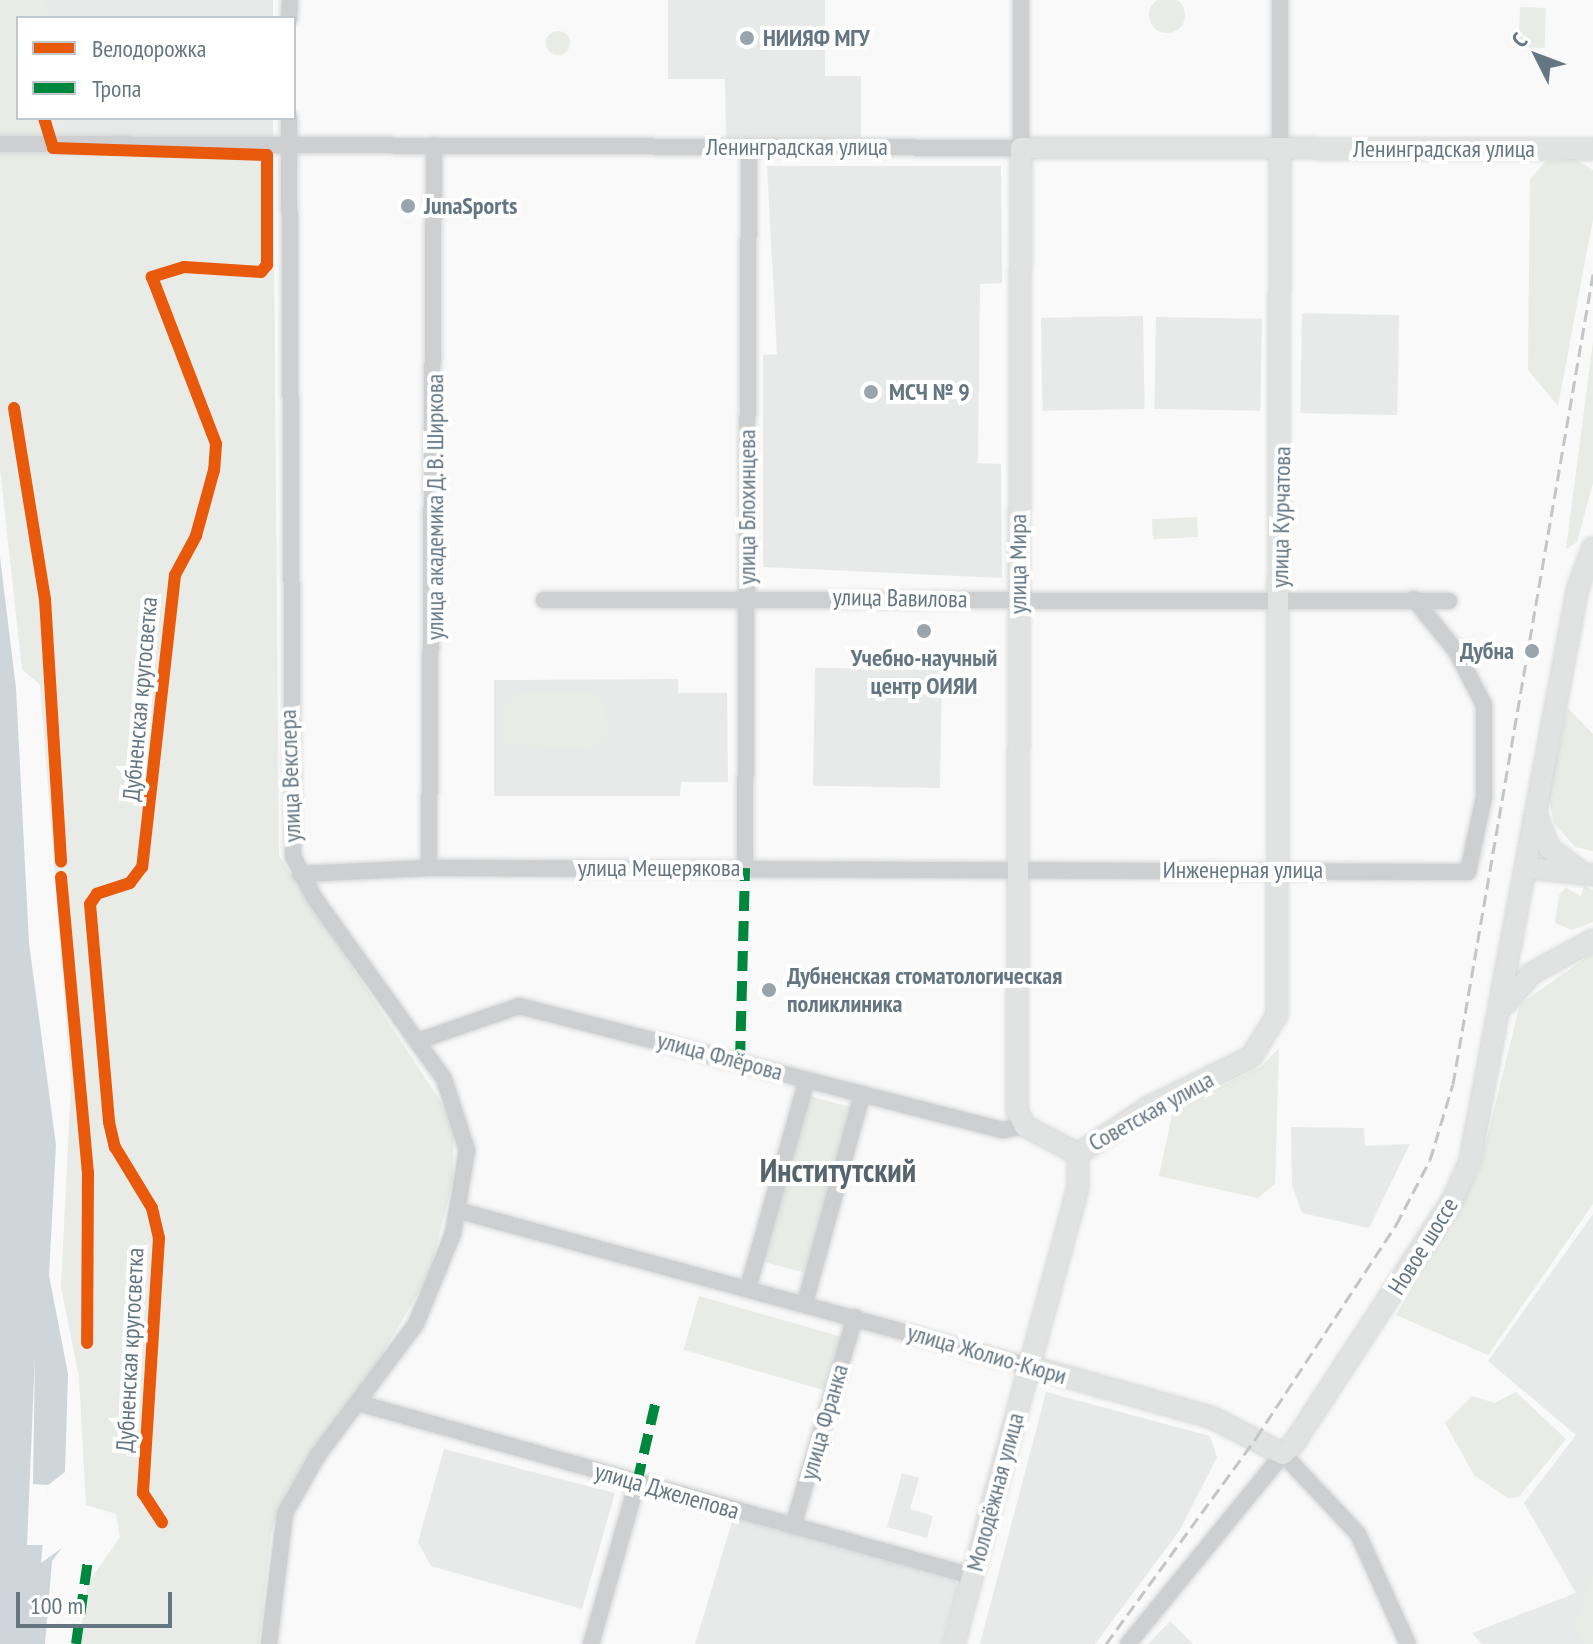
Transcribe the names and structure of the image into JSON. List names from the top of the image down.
{
  "streets": {
    "main road": [
      "Ленинградская улица",
      "улица Курчатова",
      "улица Мира",
      "Советская улица",
      "Новое шоссе",
      "улица Жолио-Кюри",
      "Молодёжная улица"
    ],
    "street": [
      "улица академика Д. В. Ширкова",
      "улица Блохинцева",
      "улица Вавилова",
      "улица Векслера",
      "улица Мещерякова",
      "Инженерная улица",
      "улица Флёрова",
      "улица Франка",
      "улица Джелепова"
    ],
    "cycle path": ["Дубненская кругосветка"]
  },
  "crossings": [
    ["Ленинградская улица", "улица академика Д. В. Ширкова"],
    ["Ленинградская улица", "улица Блохинцева"],
    ["Ленинградская улица", "улица Курчатова"],
    ["Ленинградская улица", "улица Мира"],
    ["Ленинградская улица", "улица Векслера"],
    ["улица академика Д. В. Ширкова", "улица Мещерякова"],
    ["улица Блохинцева", "улица Вавилова"],
    ["улица Блохинцева", "улица Мещерякова"],
    ["улица Курчатова", "улица Вавилова"],
    ["улица Курчатова", "Инженерная улица"],
    ["улица Курчатова", "Советская улица"],
    ["улица Мира", "улица Вавилова"],
    ["улица Мира", "улица Мещерякова"],
    ["улица Мира", "Инженерная улица"],
    ["улица Мира", "улица Флёрова"],
    ["улица Мира", "Советская улица"],
    ["улица Вавилова", "Инженерная улица"],
    ["улица Векслера", "улица Мещерякова"],
    ["улица Векслера", "улица Флёрова"],
    ["улица Векслера", "улица Жолио-Кюри"],
    ["улица Векслера", "улица Джелепова"],
    ["улица Мещерякова", "Инженерная улица"],
    ["улица Флёрова", "Советская улица"],
    ["Советская улица", "Молодёжная улица"],
    ["Новое шоссе", "улица Жолио-Кюри"],
    ["улица Жолио-Кюри", "улица Франка"],
    ["улица Жолио-Кюри", "Молодёжная улица"],
    ["улица Франка", "улица Джелепова"],
    ["улица Джелепова", "Молодёжная улица"]
  ],
  "districts": ["Институтский"],
  "places": [
    "НИИЯФ МГУ",
    "JunaSports",
    "МСЧ № 9",
    "Учебно-научный центр ОИЯИ",
    "Дубна",
    "Дубненская стоматологическая поликлиника"
  ],
  "legend": ["Велодорожка", "Тропа"],
  "scale_bar": "100 m",
  "north": "top left"
}
